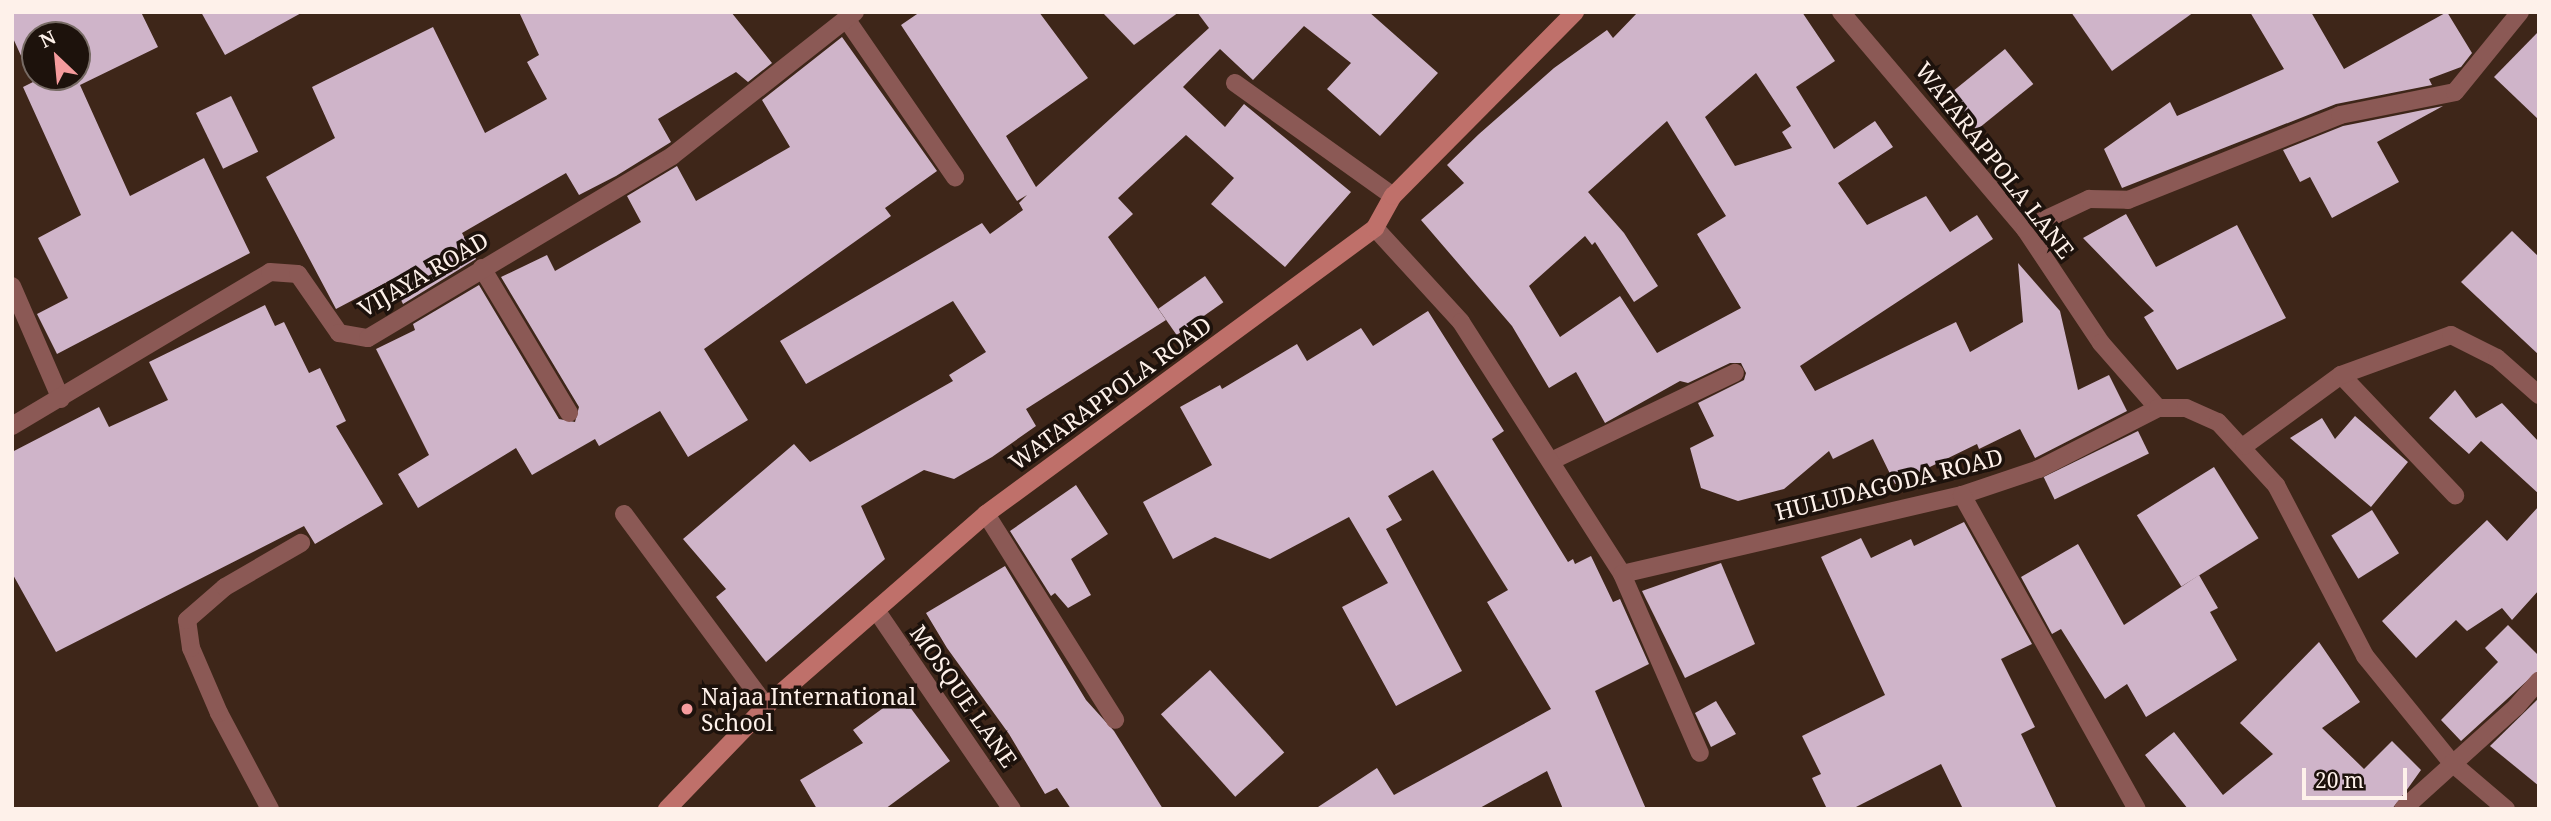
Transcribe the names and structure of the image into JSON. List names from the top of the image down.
{
  "streets": {
    "street": [
      "WATARAPPOLA LANE",
      "VIJAYA ROAD",
      "WATARAPPOLA ROAD",
      "HULUDAGODA ROAD",
      "MOSQUE LANE"
    ]
  },
  "crossings": [
    ["WATARAPPOLA LANE", "HULUDAGODA ROAD"],
    ["WATARAPPOLA ROAD", "MOSQUE LANE"]
  ],
  "places": ["Najaa International School"],
  "scale_bar": "20 m",
  "north": "top left"
}
